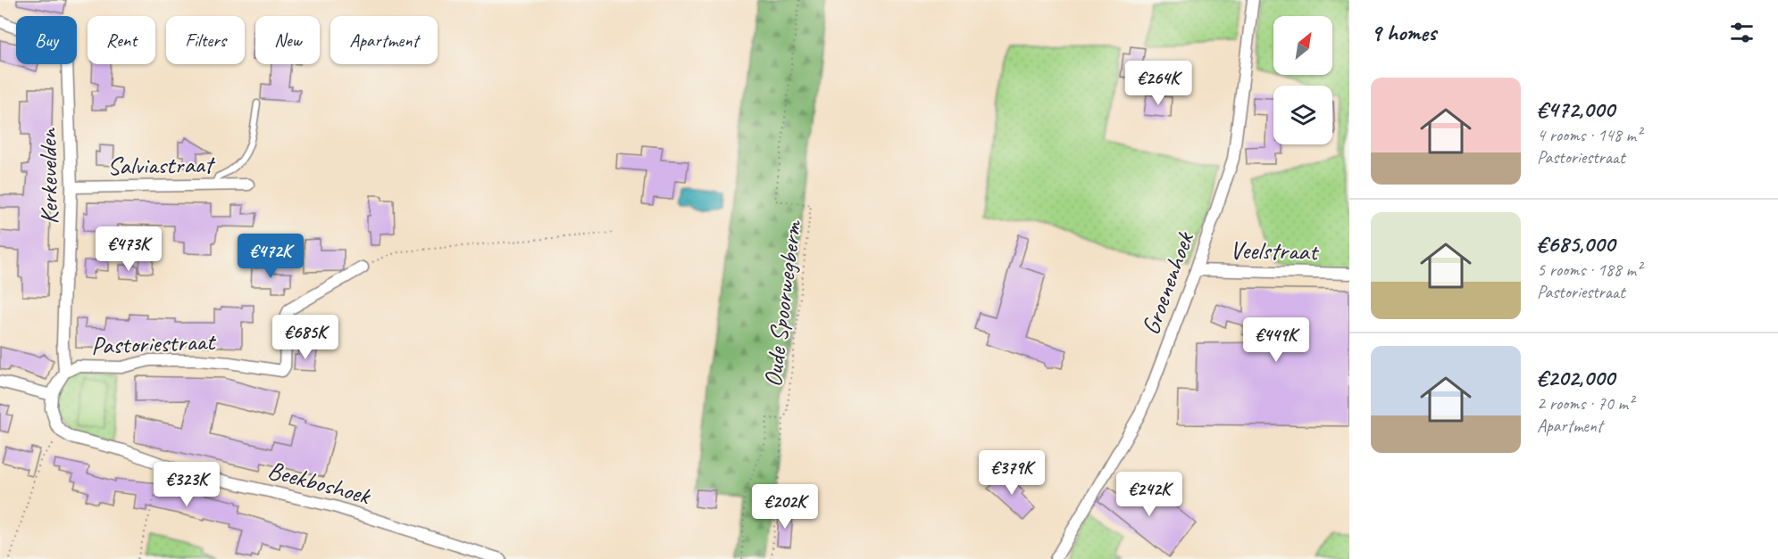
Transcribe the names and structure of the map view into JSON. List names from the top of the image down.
{
  "streets": {
    "street": [
      "Salviastraat",
      "Kerkevelden",
      "Veelstraat",
      "Groenenhoek",
      "Pastoriestraat",
      "Beekboshoek"
    ],
    "path": ["Oude Spoorwegberm"]
  },
  "crossings": [
    ["Salviastraat", "Kerkevelden"],
    ["Kerkevelden", "Pastoriestraat"],
    ["Veelstraat", "Groenenhoek"]
  ],
  "north": "top right",
  "page": {
    "heading": "9 homes",
    "chip": [
      "Buy",
      "Rent",
      "Filters",
      "New",
      "Apartment"
    ],
    "price": [
      "€264K",
      "€473K",
      "€472K",
      "€685K",
      "€449K",
      "€379K",
      "€323K",
      "€242K",
      "€202K"
    ],
    "list": [
      {
        "name": "€472,000",
        "note": "4 rooms · 148 m² · Pastoriestraat"
      },
      {
        "name": "€685,000",
        "note": "5 rooms · 188 m² · Pastoriestraat"
      },
      {
        "name": "€202,000",
        "note": "2 rooms · 70 m² · Apartment"
      }
    ]
  }
}
